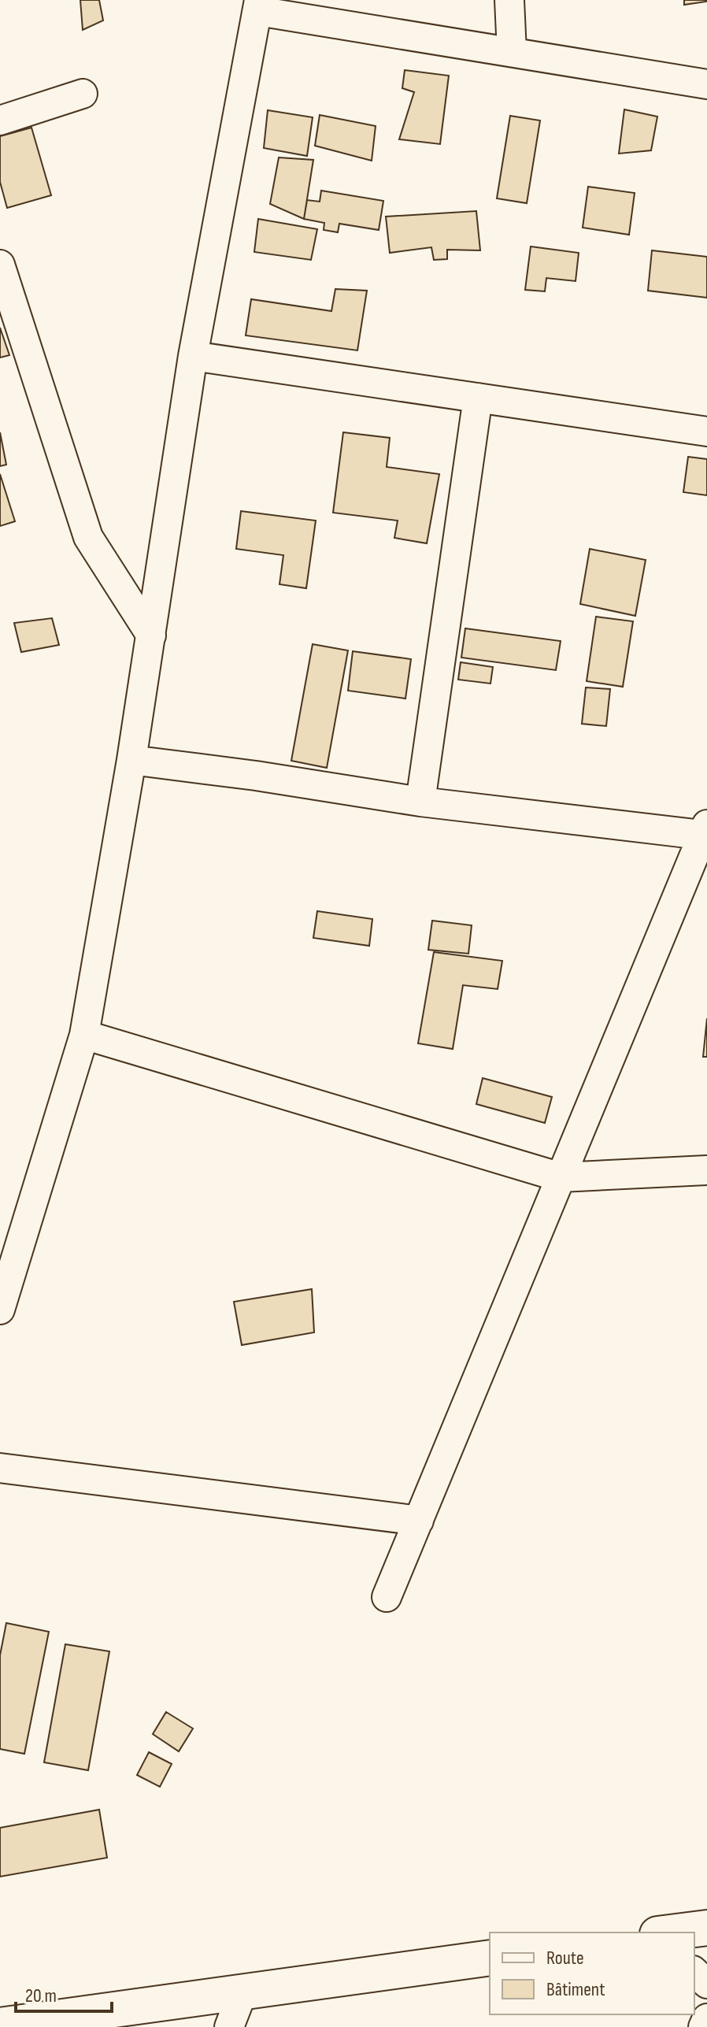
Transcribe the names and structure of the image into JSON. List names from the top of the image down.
{
  "legend": ["Route", "Bâtiment"],
  "scale_bar": "20 m"
}
